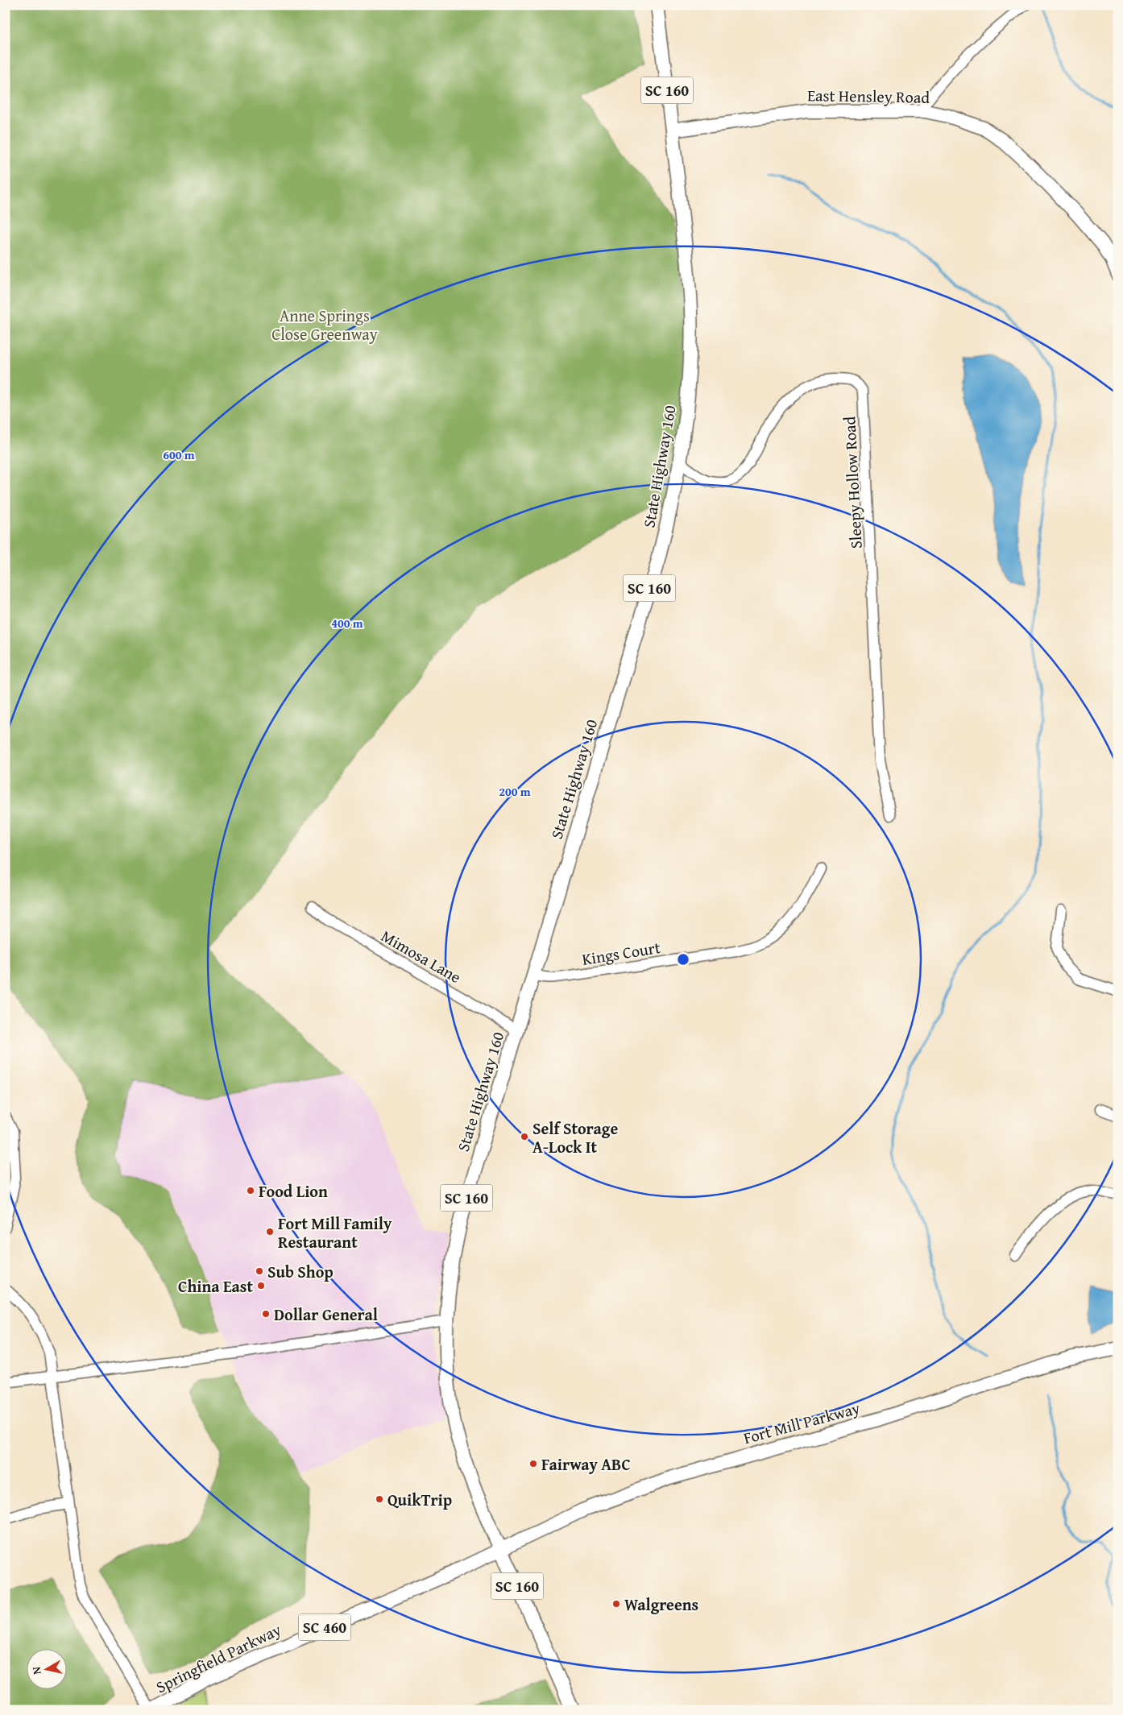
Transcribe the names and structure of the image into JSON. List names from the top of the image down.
{
  "streets": {
    "main road": [
      "SC 160",
      "East Hensley Road",
      "State Highway 160",
      "Fort Mill Parkway",
      "SC 460",
      "Springfield Parkway"
    ],
    "street": ["Sleepy Hollow Road", "Kings Court", "Mimosa Lane"]
  },
  "crossings": [
    ["SC 160", "State Highway 160"],
    ["SC 160", "Fort Mill Parkway"],
    ["SC 160", "Springfield Parkway"],
    ["East Hensley Road", "State Highway 160"],
    ["State Highway 160", "Sleepy Hollow Road"],
    ["State Highway 160", "Kings Court"],
    ["State Highway 160", "Mimosa Lane"],
    ["State Highway 160", "Fort Mill Parkway"],
    ["State Highway 160", "Springfield Parkway"],
    ["Fort Mill Parkway", "Springfield Parkway"]
  ],
  "parks": ["Anne Springs Close Greenway"],
  "places": [
    "Self Storage A-Lock It",
    "Food Lion",
    "Fort Mill Family Restaurant",
    "Sub Shop",
    "China East",
    "Dollar General",
    "Fairway ABC",
    "QuikTrip",
    "Walgreens"
  ],
  "north": "left",
  "rings": ["600 m", "400 m", "200 m"]
}
